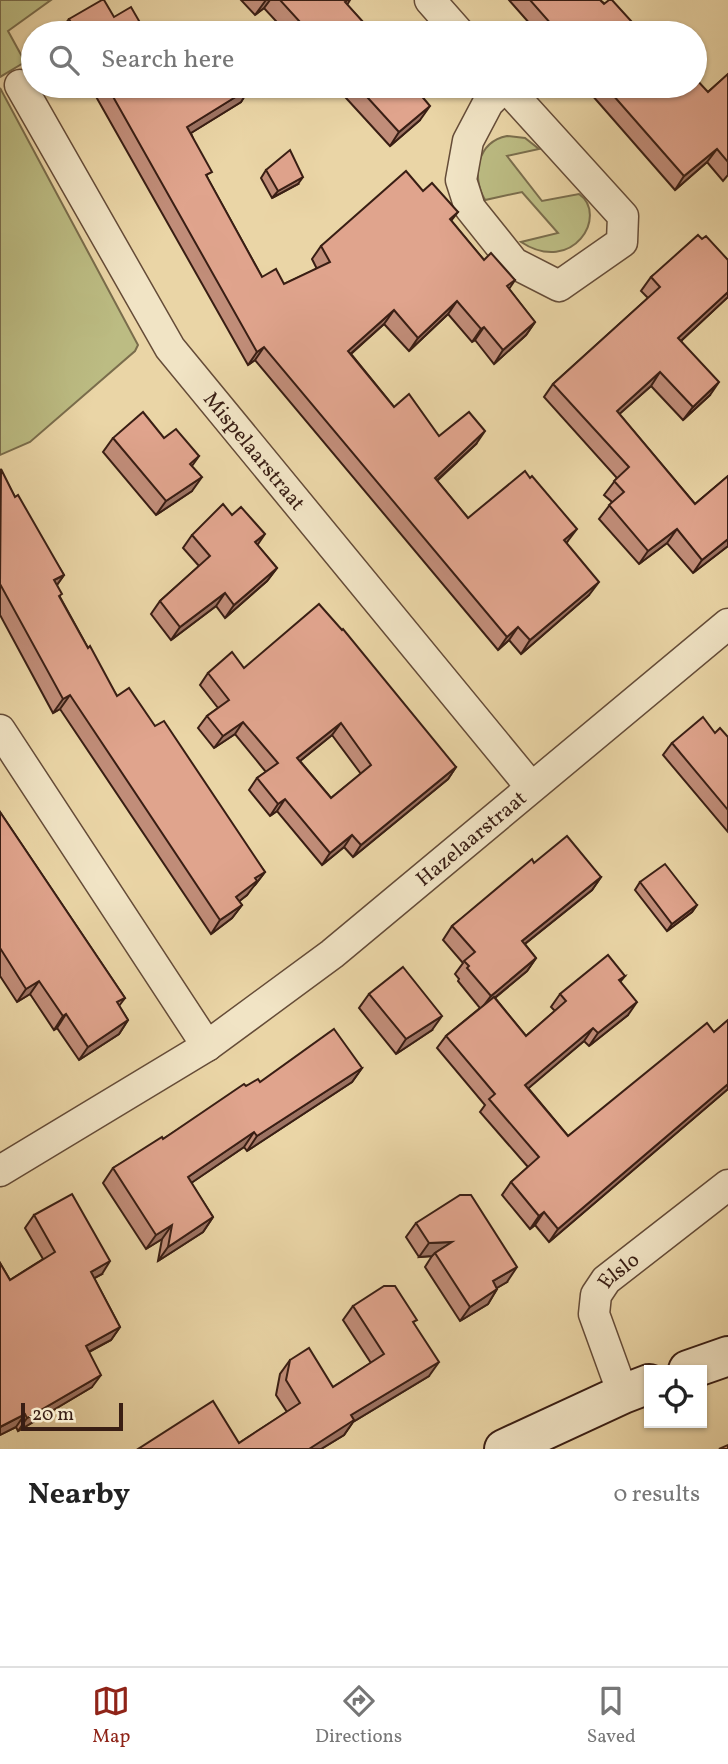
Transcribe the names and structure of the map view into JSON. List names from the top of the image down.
{
  "streets": {
    "street": ["Mispelaarstraat", "Hazelaarstraat", "Elslo"]
  },
  "crossings": [
    ["Mispelaarstraat", "Hazelaarstraat"]
  ],
  "scale_bar": "20 m",
  "page": {
    "search": "Search here",
    "scale": "20 m",
    "heading": ["Nearby", "0 results"],
    "nav": ["Map", "Directions", "Saved"]
  }
}
